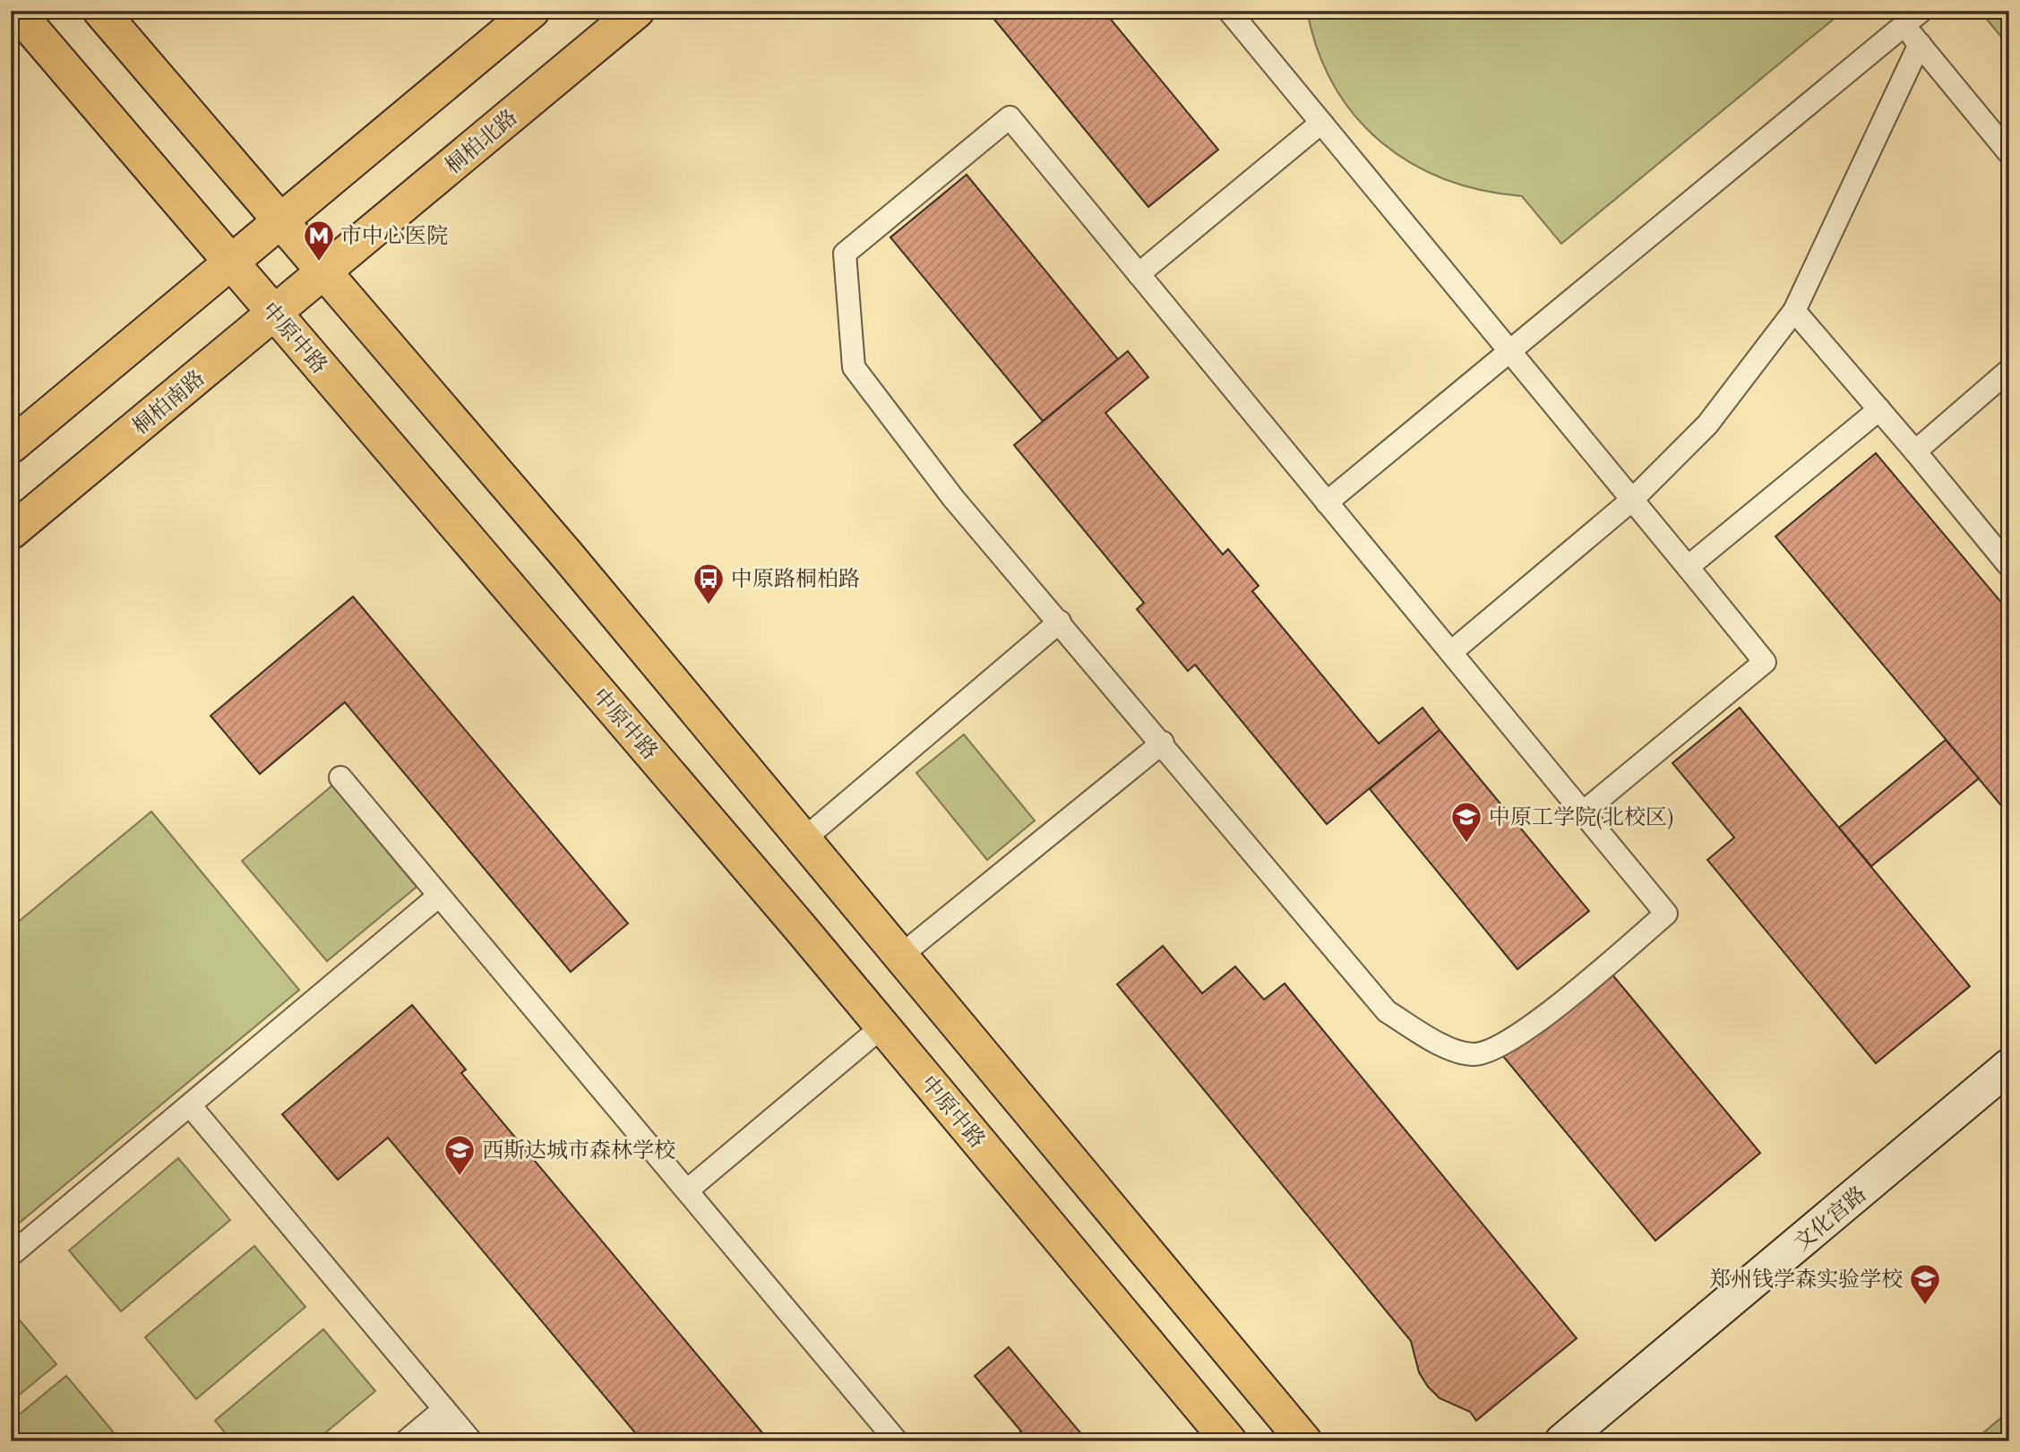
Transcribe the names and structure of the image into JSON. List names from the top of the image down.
{
  "streets": {
    "main road": ["桐柏北路", "中原中路", "桐柏南路"],
    "street": ["文化宫路"]
  },
  "crossings": [
    ["桐柏北路", "桐柏南路"],
    ["中原中路", "桐柏南路"]
  ],
  "places": {
    "metro station": ["市中心医院"],
    "bus stop": ["中原路桐柏路"],
    "school or university": ["中原工学院(北校区)", "西斯达城市森林学校", "郑州钱学森实验学校"]
  }
}
